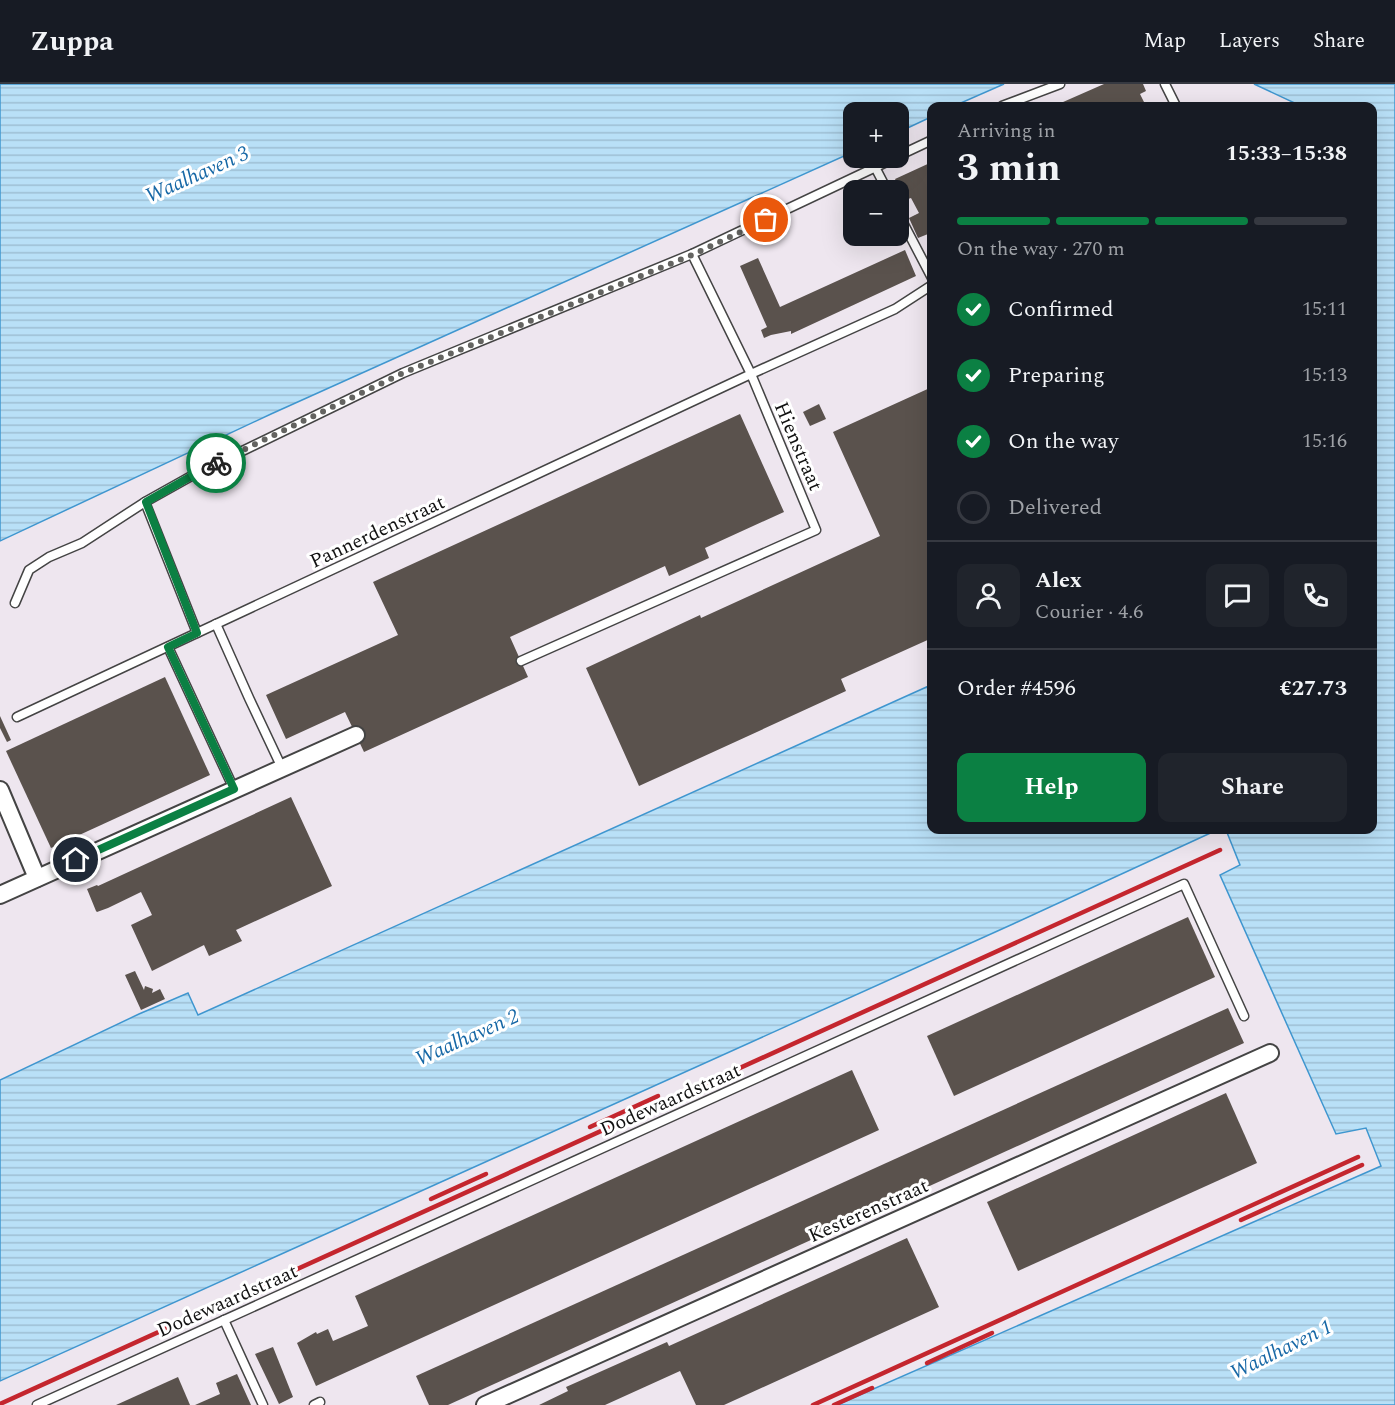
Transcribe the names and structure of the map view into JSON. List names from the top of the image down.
{
  "streets": {
    "street": ["Kesterenstraat"],
    "lane": ["Hienstraat", "Pannerdenstraat", "Dodewaardstraat"]
  },
  "crossings": [
    ["Hienstraat", "Pannerdenstraat"]
  ],
  "water": ["Waalhaven 3", "Waalhaven 2", "Waalhaven 1"],
  "page": {
    "header": "Zuppa",
    "nav": ["Map", "Layers", "Share"],
    "map_buttons": ["+", "−"],
    "heading": ["3 min", "Arriving in", "15:33–15:38"],
    "panel": [
      "Alex",
      "Courier · 4.6",
      "Order #4596",
      "€27.73"
    ],
    "bar": "On the way · 270 m",
    "list": [
      ["Confirmed", "15:11"],
      ["Preparing", "15:13"],
      ["On the way", "15:16"],
      "Delivered"
    ],
    "buttons": ["Help", "Share"]
  }
}
